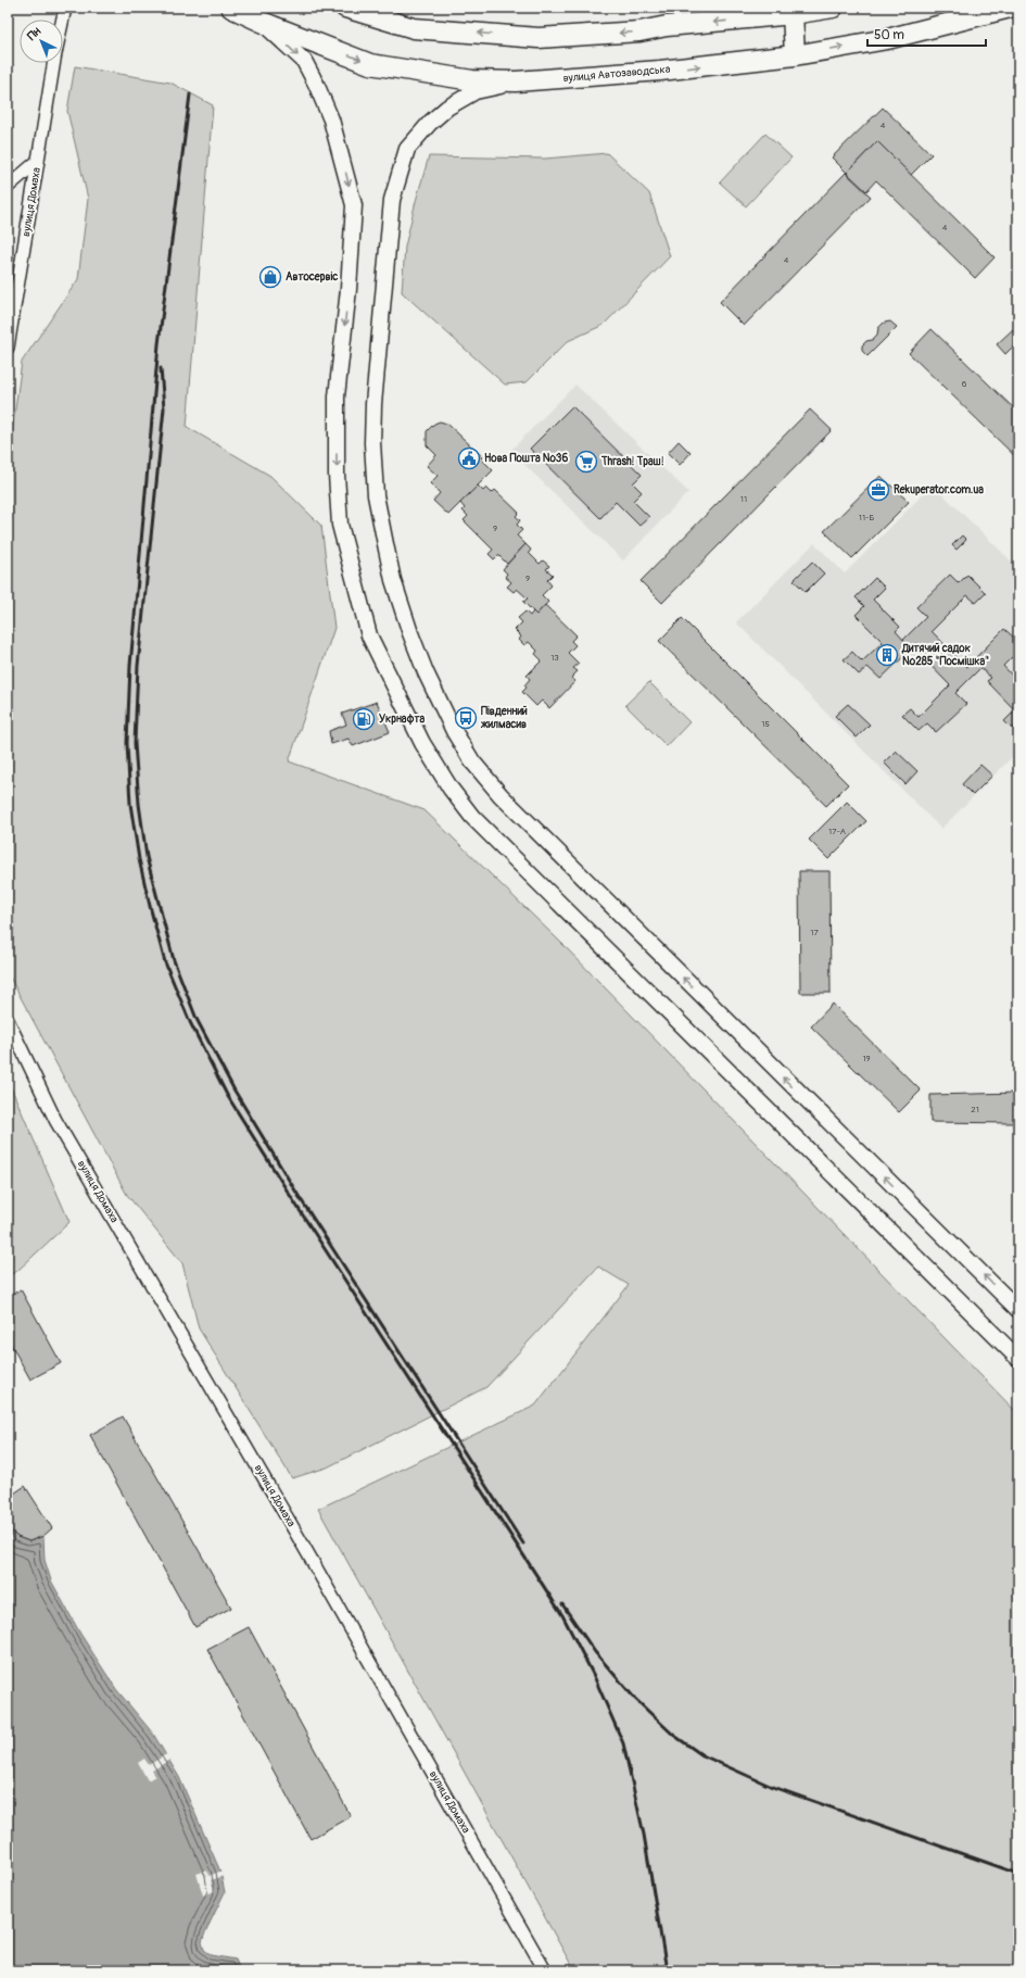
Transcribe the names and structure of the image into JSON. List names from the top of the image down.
{
  "streets": {
    "main road": ["вулиця Автозаводська"],
    "street": ["вулиця Домаха"]
  },
  "places": {
    "shop": ["Автосервіс"],
    "public building": ["Нова Пошта №36"],
    "supermarket": ["Thrash! Траш!"],
    "office": ["Rekuperator.com.ua"],
    "building": ["Дитячий садок №285 \"Посмішка\""],
    "bus stop": ["Південний жилмасив"],
    "fuel station": ["Укрнафта"]
  },
  "house_numbers": [
    "4",
    "4",
    "4",
    "6",
    "11",
    "11-Б",
    "9",
    "9",
    "13",
    "15",
    "17-А",
    "17",
    "19",
    "21"
  ],
  "scale_bar": "50 m",
  "north": "top left"
}
